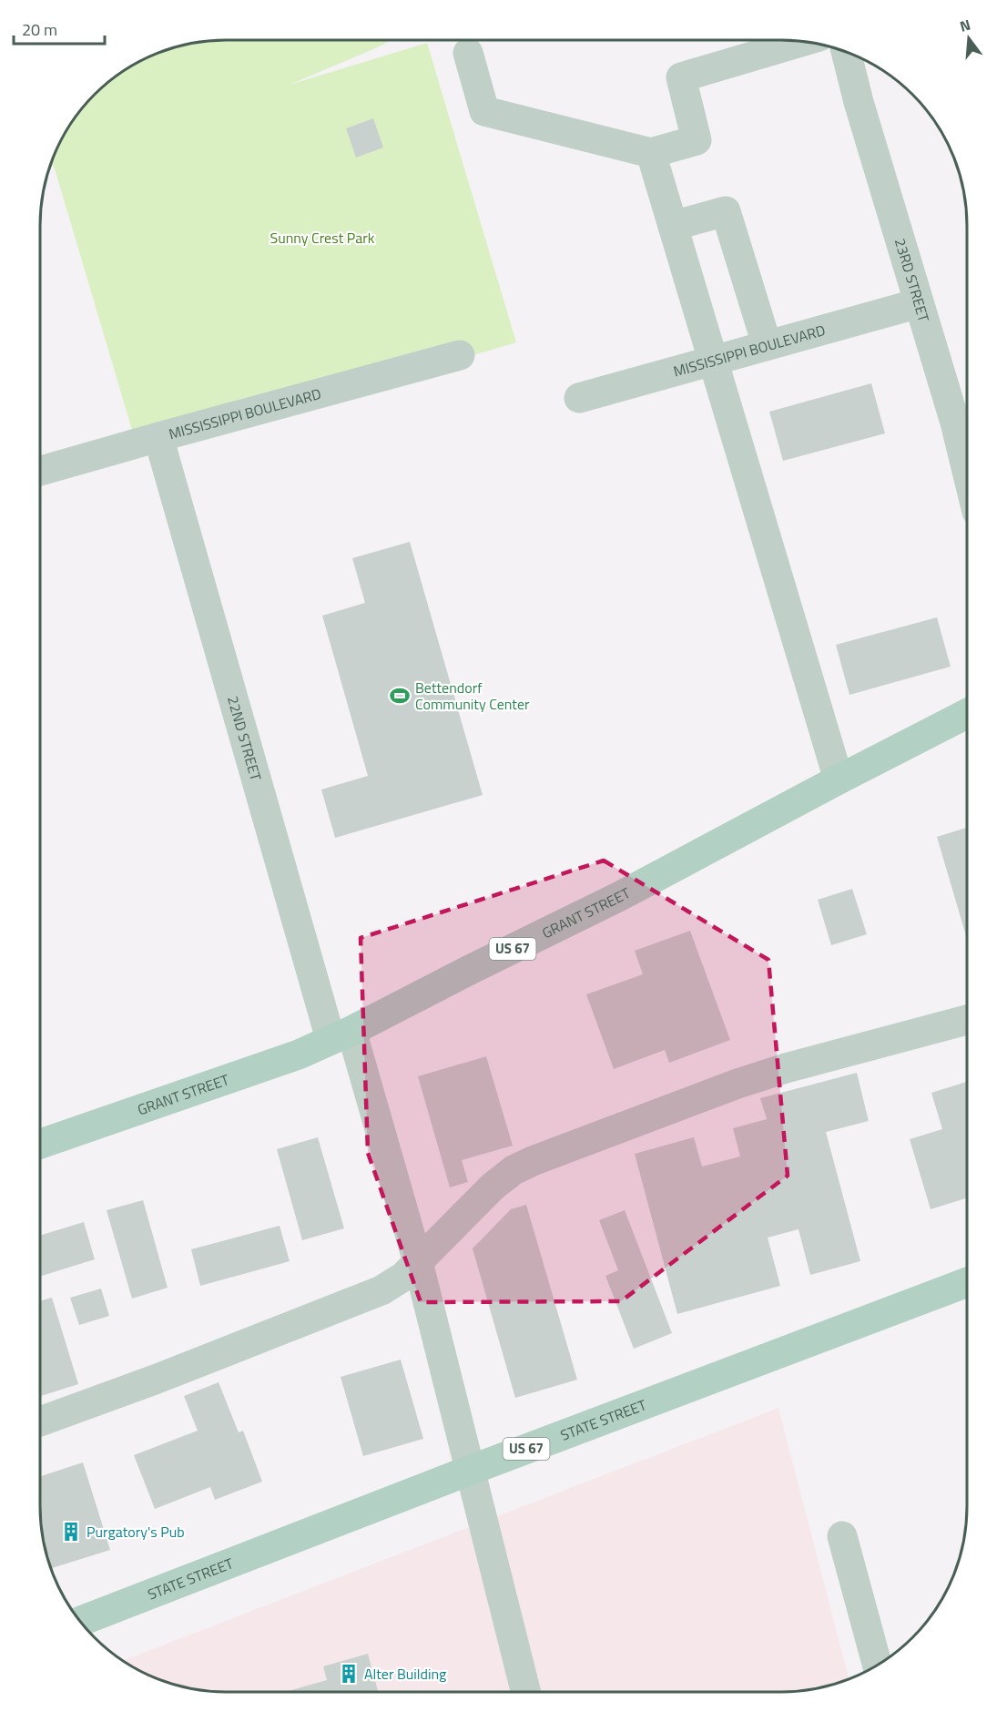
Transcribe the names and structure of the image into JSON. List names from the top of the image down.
{
  "streets": {
    "main road": ["GRANT STREET", "US 67", "STATE STREET"],
    "street": ["23RD STREET", "MISSISSIPPI BOULEVARD", "22ND STREET"]
  },
  "crossings": [
    ["23RD STREET", "MISSISSIPPI BOULEVARD"],
    ["MISSISSIPPI BOULEVARD", "22ND STREET"],
    ["22ND STREET", "GRANT STREET"],
    ["22ND STREET", "STATE STREET"]
  ],
  "parks": ["Sunny Crest Park"],
  "places": {
    "sports": ["Bettendorf Community Center"],
    "building": ["Purgatory's Pub", "Alter Building"]
  },
  "scale_bar": "20 m",
  "north": "top"
}
